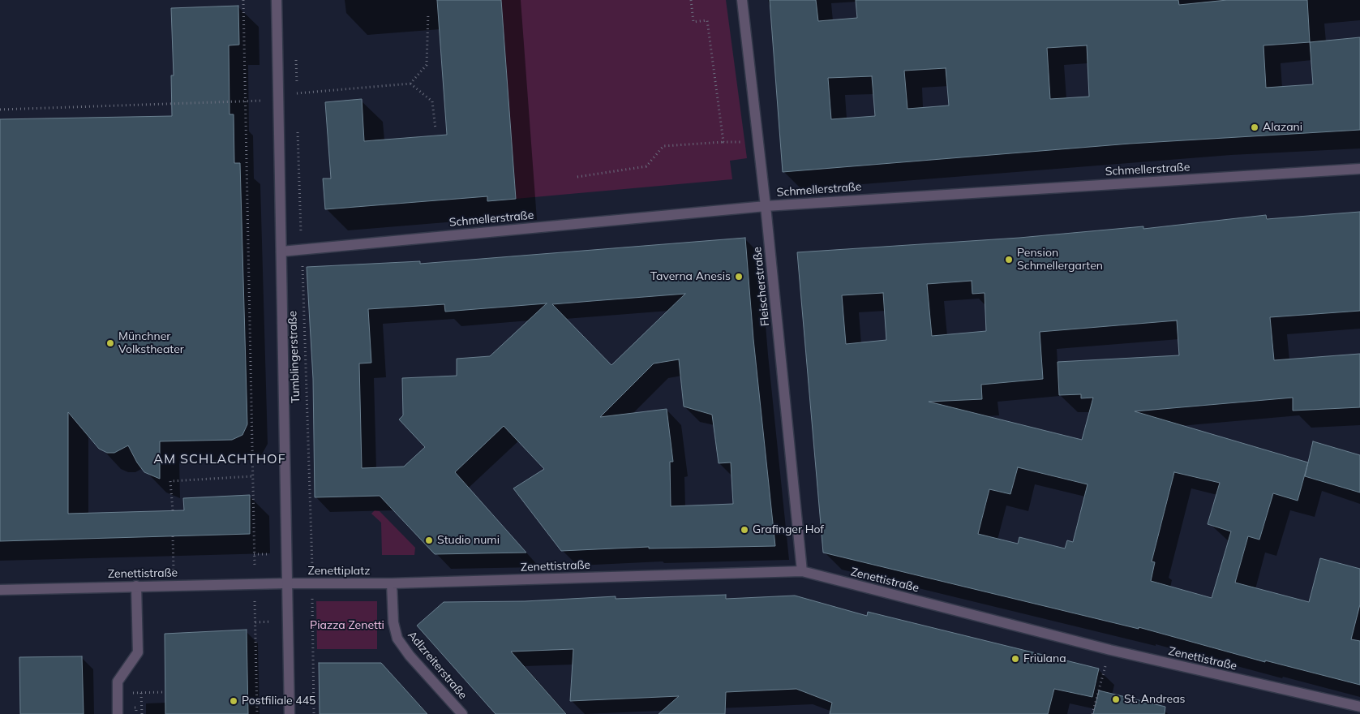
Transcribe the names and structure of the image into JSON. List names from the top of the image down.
{
  "streets": {
    "street": [
      "Schmellerstraße",
      "Fleischerstraße",
      "Tumblingerstraße",
      "Zenettistraße",
      "Zenettiplatz",
      "Adlzreiterstraße"
    ]
  },
  "crossings": [
    ["Schmellerstraße", "Fleischerstraße"],
    ["Schmellerstraße", "Tumblingerstraße"],
    ["Fleischerstraße", "Zenettistraße"],
    ["Tumblingerstraße", "Zenettistraße"],
    ["Tumblingerstraße", "Zenettiplatz"],
    ["Zenettistraße", "Zenettiplatz"],
    ["Zenettistraße", "Adlzreiterstraße"],
    ["Zenettiplatz", "Adlzreiterstraße"]
  ],
  "districts": ["AM SCHLACHTHOF"],
  "parks": ["Piazza Zenetti"],
  "places": [
    "Alazani",
    "Pension Schmellergarten",
    "Taverna Anesis",
    "Münchner Volkstheater",
    "Grafinger Hof",
    "Studio numi",
    "Friulana",
    "St. Andreas",
    "Postfiliale 445"
  ]
}
